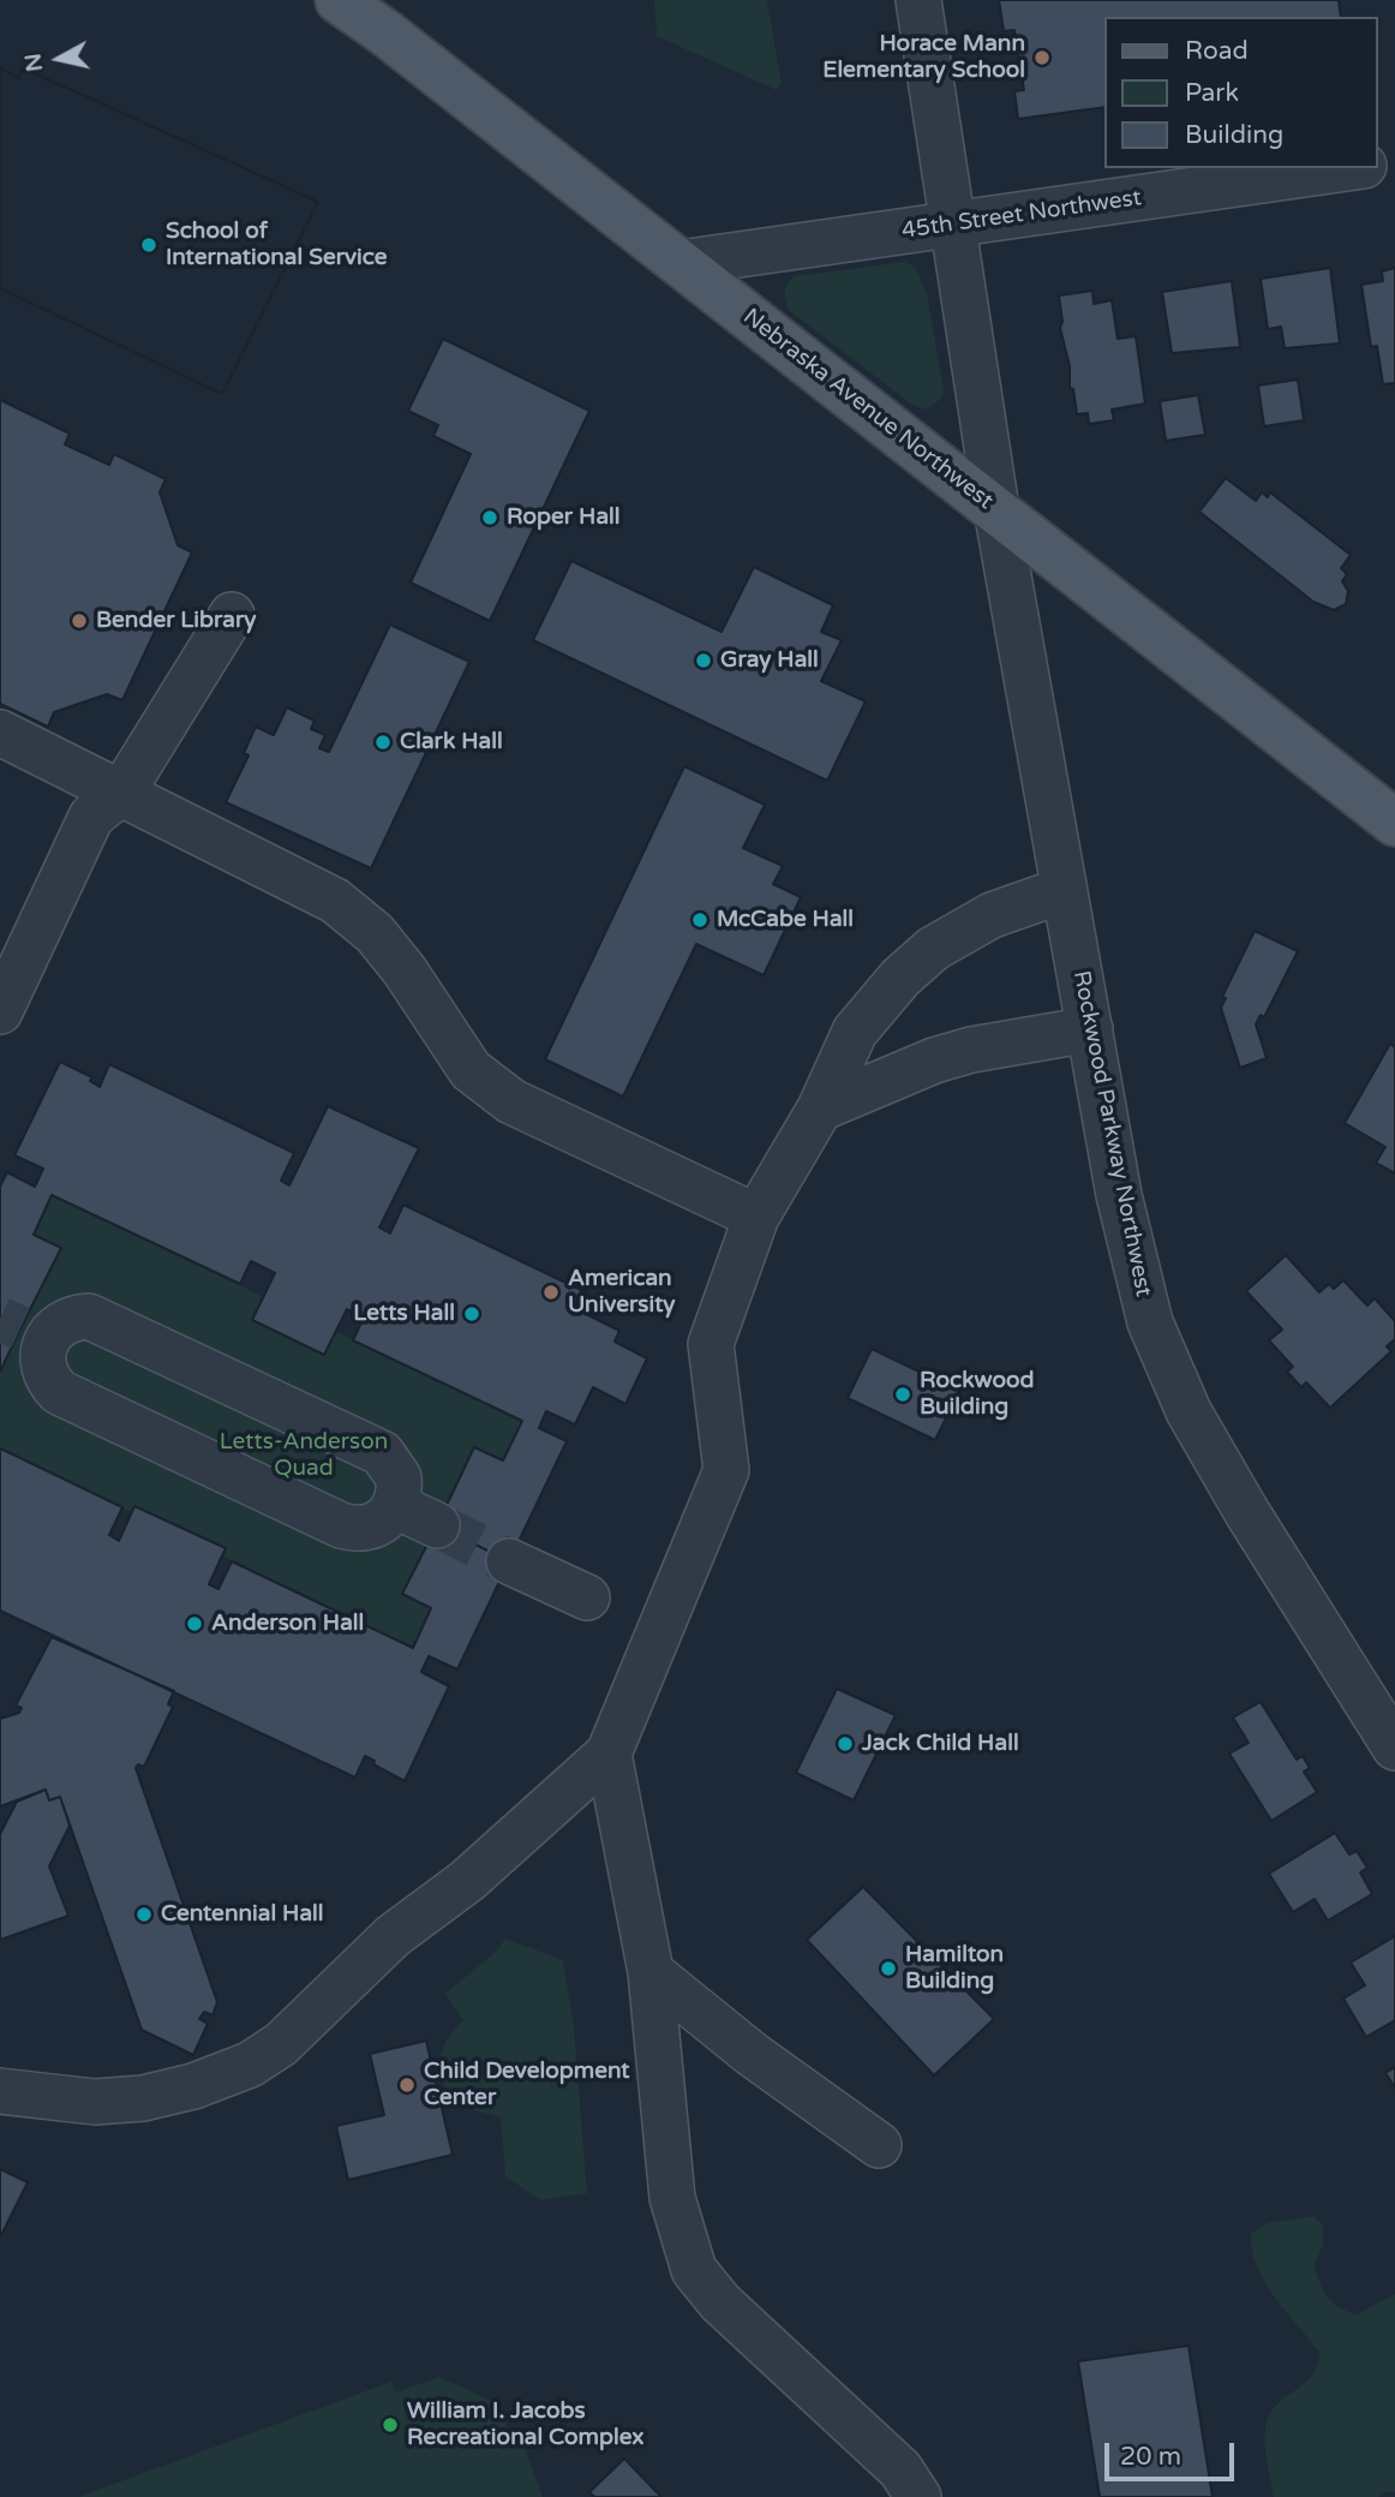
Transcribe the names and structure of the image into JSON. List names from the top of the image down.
{
  "streets": {
    "main road": ["Nebraska Avenue Northwest"],
    "street": ["45th Street Northwest", "Rockwood Parkway Northwest"]
  },
  "crossings": [
    ["45th Street Northwest", "Nebraska Avenue Northwest"],
    ["45th Street Northwest", "Rockwood Parkway Northwest"],
    ["Nebraska Avenue Northwest", "Rockwood Parkway Northwest"]
  ],
  "parks": ["Letts-Anderson Quad"],
  "places": [
    "Horace Mann Elementary School",
    "School of International Service",
    "Roper Hall",
    "Bender Library",
    "Gray Hall",
    "Clark Hall",
    "McCabe Hall",
    "American University",
    "Letts Hall",
    "Rockwood Building",
    "Anderson Hall",
    "Jack Child Hall",
    "Centennial Hall",
    "Hamilton Building",
    "Child Development Center",
    "William I. Jacobs Recreational Complex"
  ],
  "legend": ["Road", "Park", "Building"],
  "scale_bar": "20 m",
  "north": "left"
}
